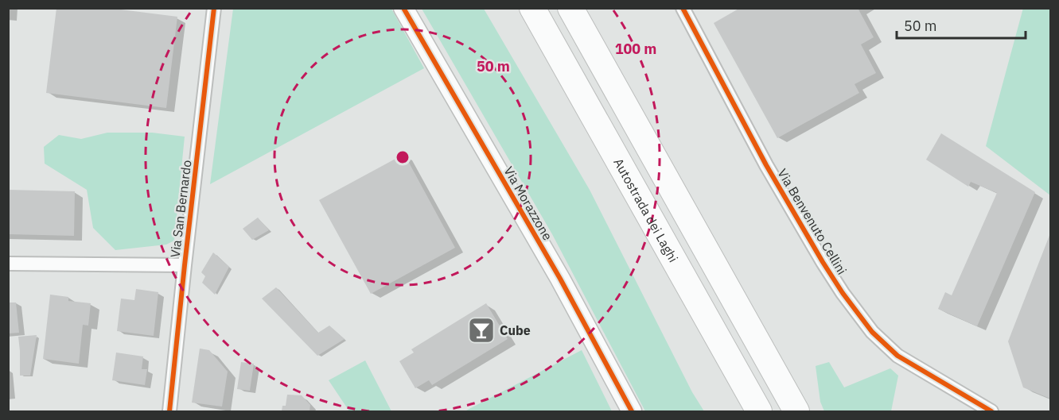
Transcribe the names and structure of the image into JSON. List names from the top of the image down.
{
  "streets": {
    "highway": ["Autostrada dei Laghi"],
    "street": ["Via Morazzone", "Via San Bernardo", "Via Benvenuto Cellini"]
  },
  "places": {
    "bar": ["Cube"]
  },
  "scale_bar": "50 m",
  "rings": ["100 m", "50 m"]
}
